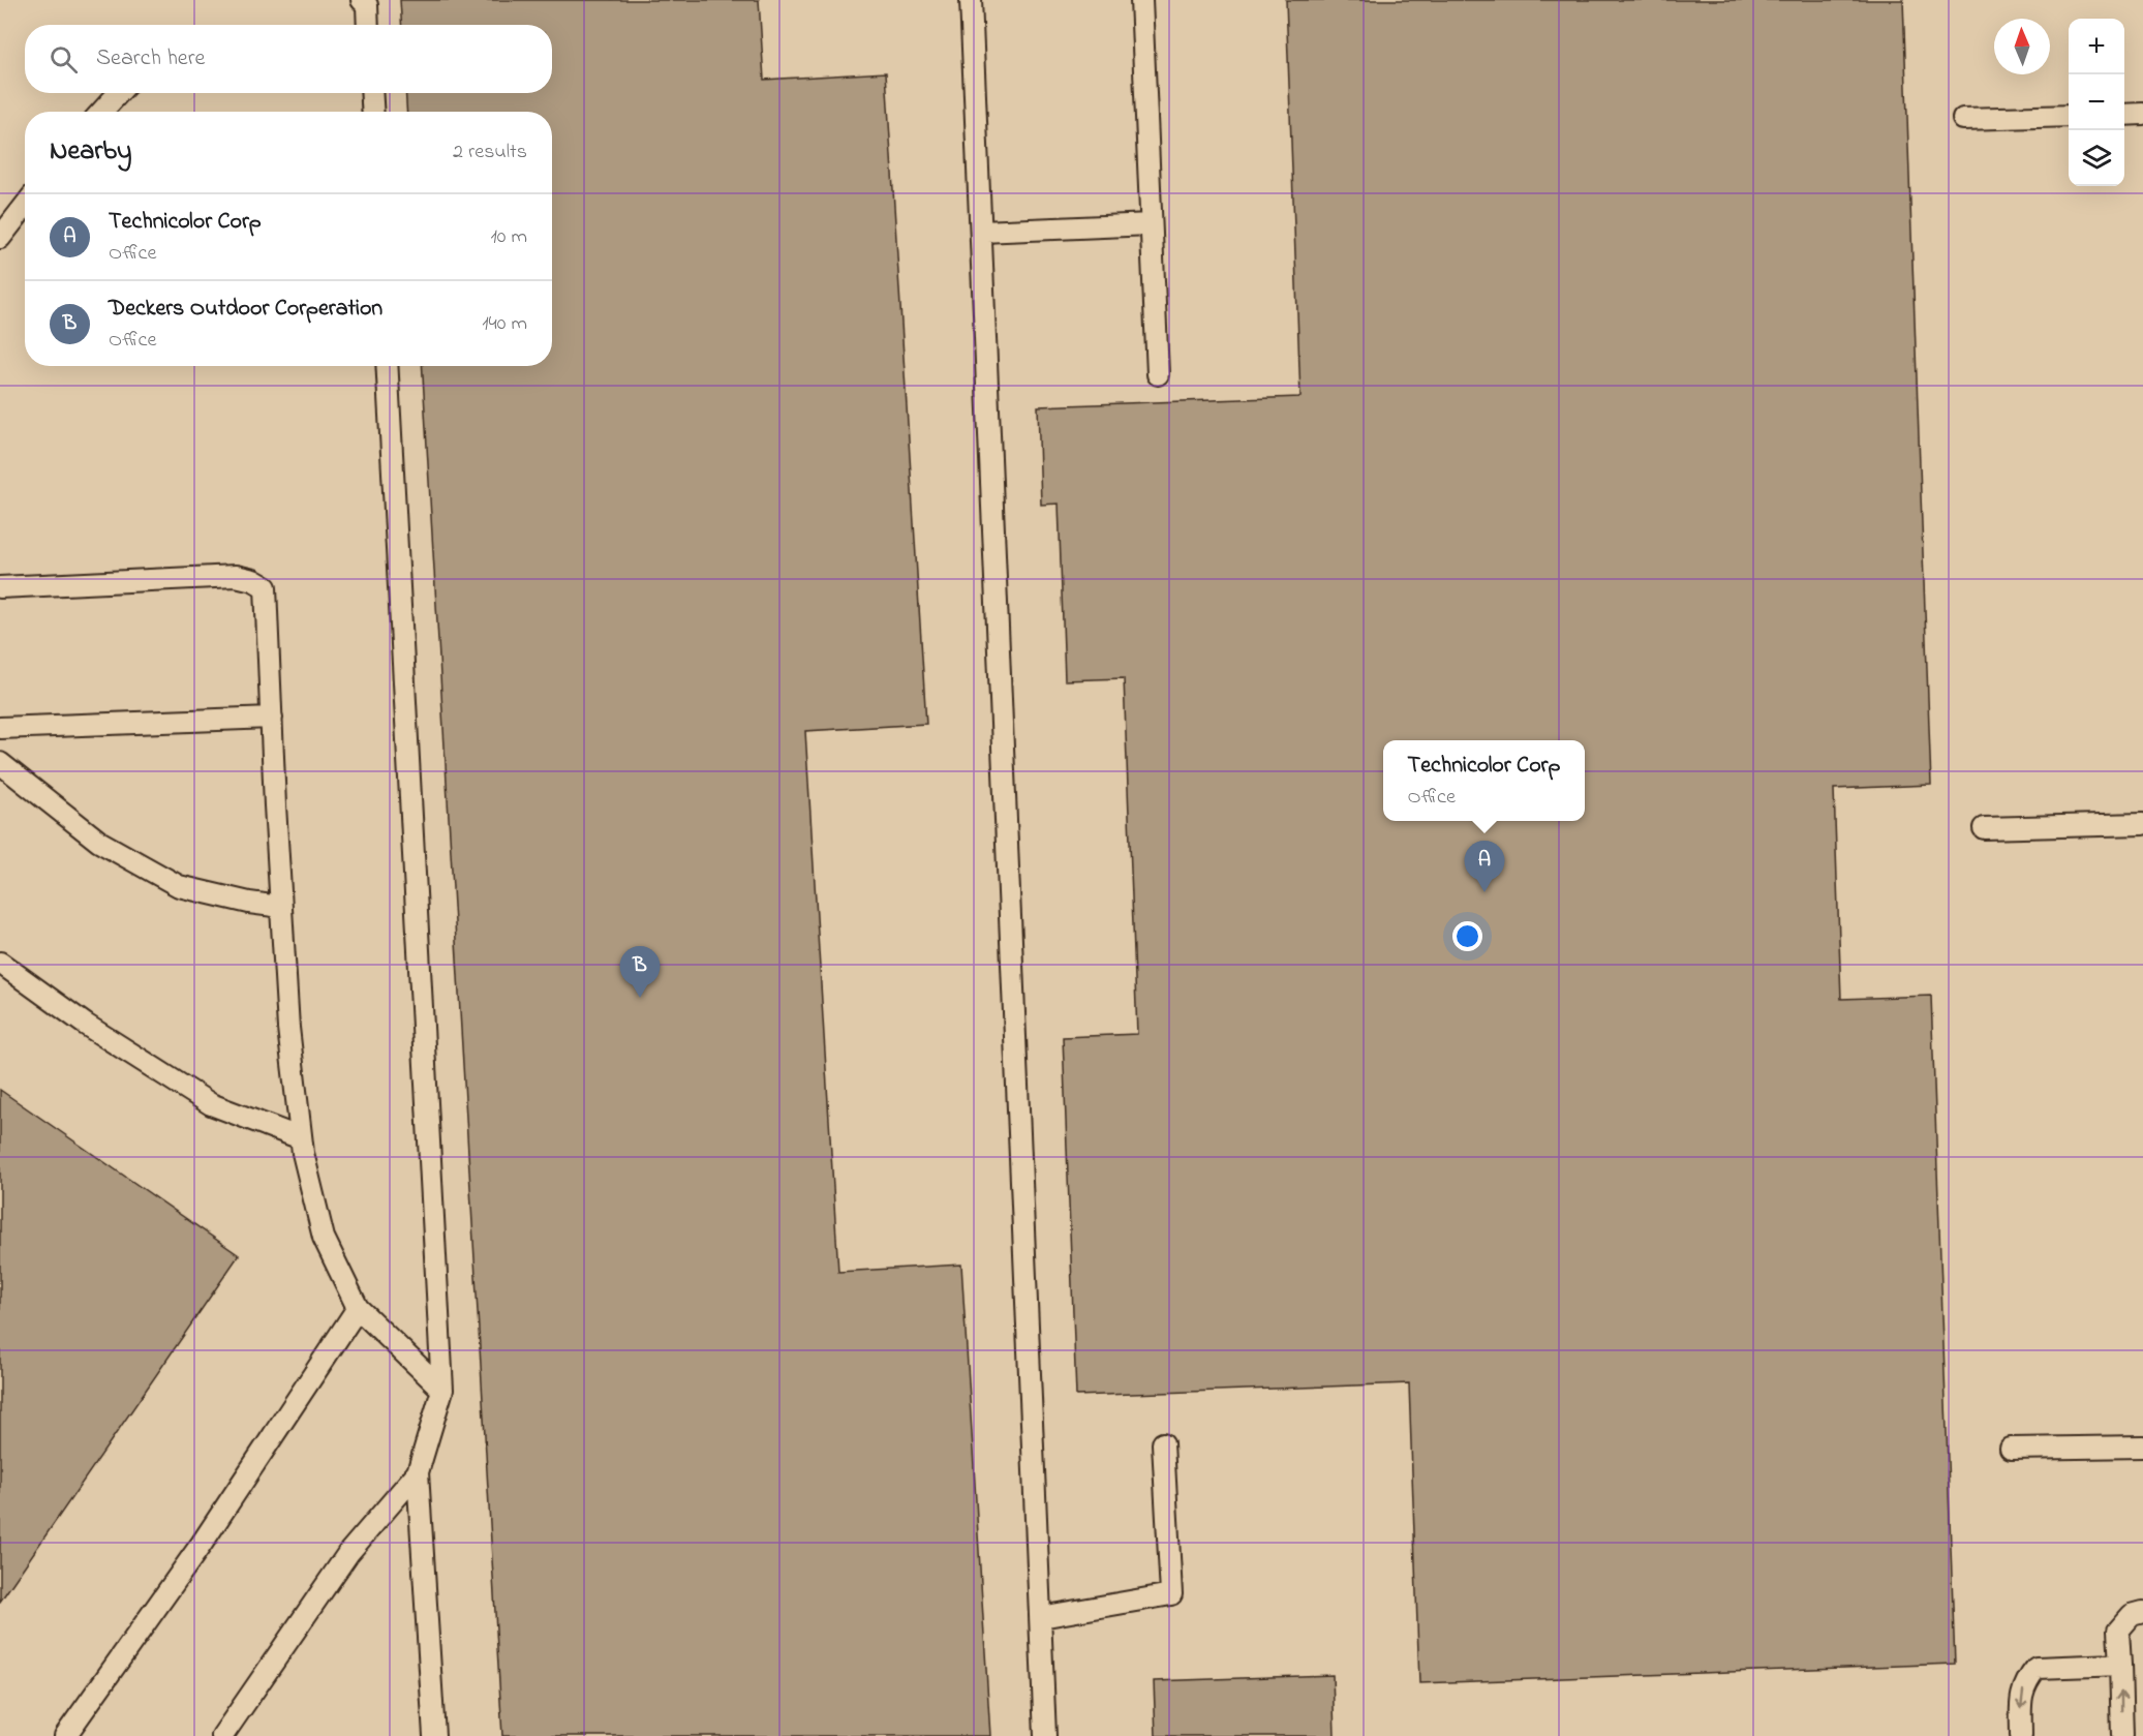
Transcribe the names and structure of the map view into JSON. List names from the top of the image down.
{
  "north": "top",
  "page": {
    "map_buttons": ["+", "−"],
    "search": "Search here",
    "heading": ["Nearby", "2 results"],
    "list": [
      {
        "mark": "A",
        "name": "Technicolor Corp",
        "note": "Office",
        "value": "10 m"
      },
      {
        "mark": "B",
        "name": "Deckers Outdoor Corperation",
        "note": "Office",
        "value": "140 m"
      }
    ],
    "popup": ["Technicolor Corp", "Office"],
    "pins": ["A", "B"]
  }
}
